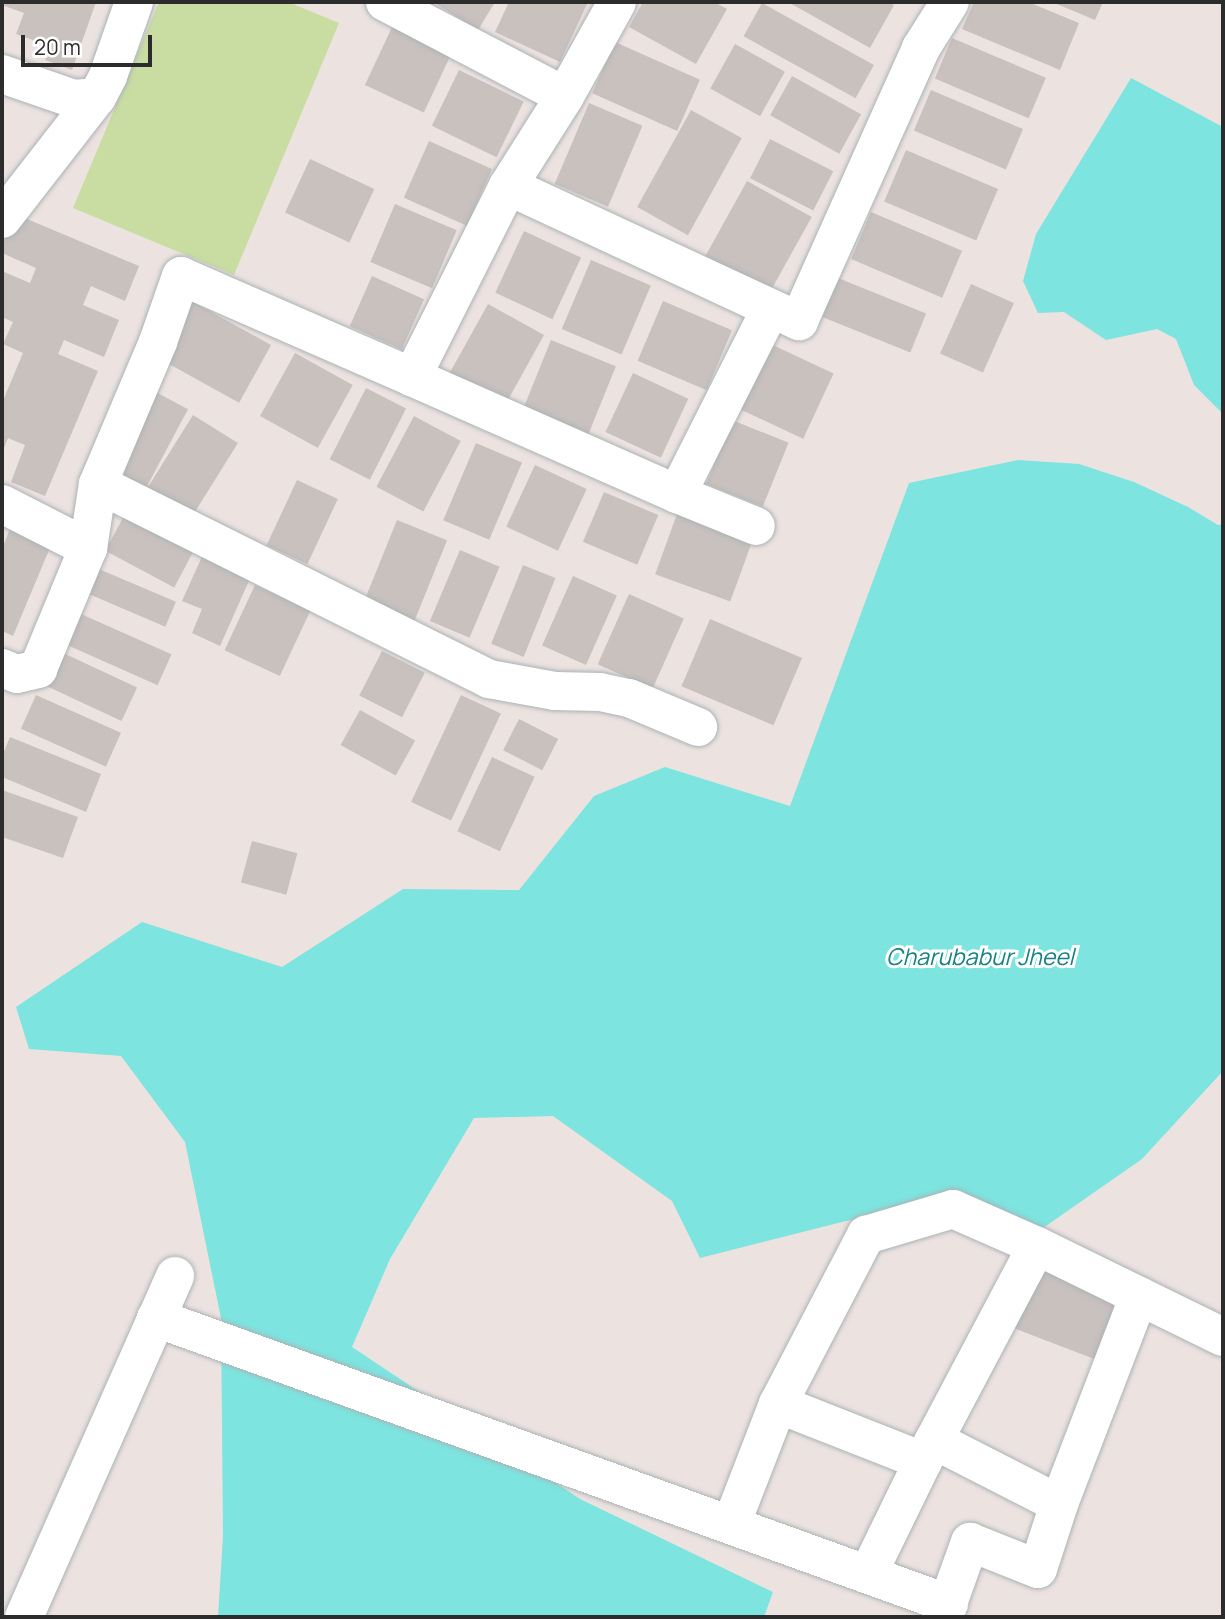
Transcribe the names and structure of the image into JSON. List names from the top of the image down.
{
  "water": ["Charubabur Jheel"],
  "scale_bar": "20 m"
}
